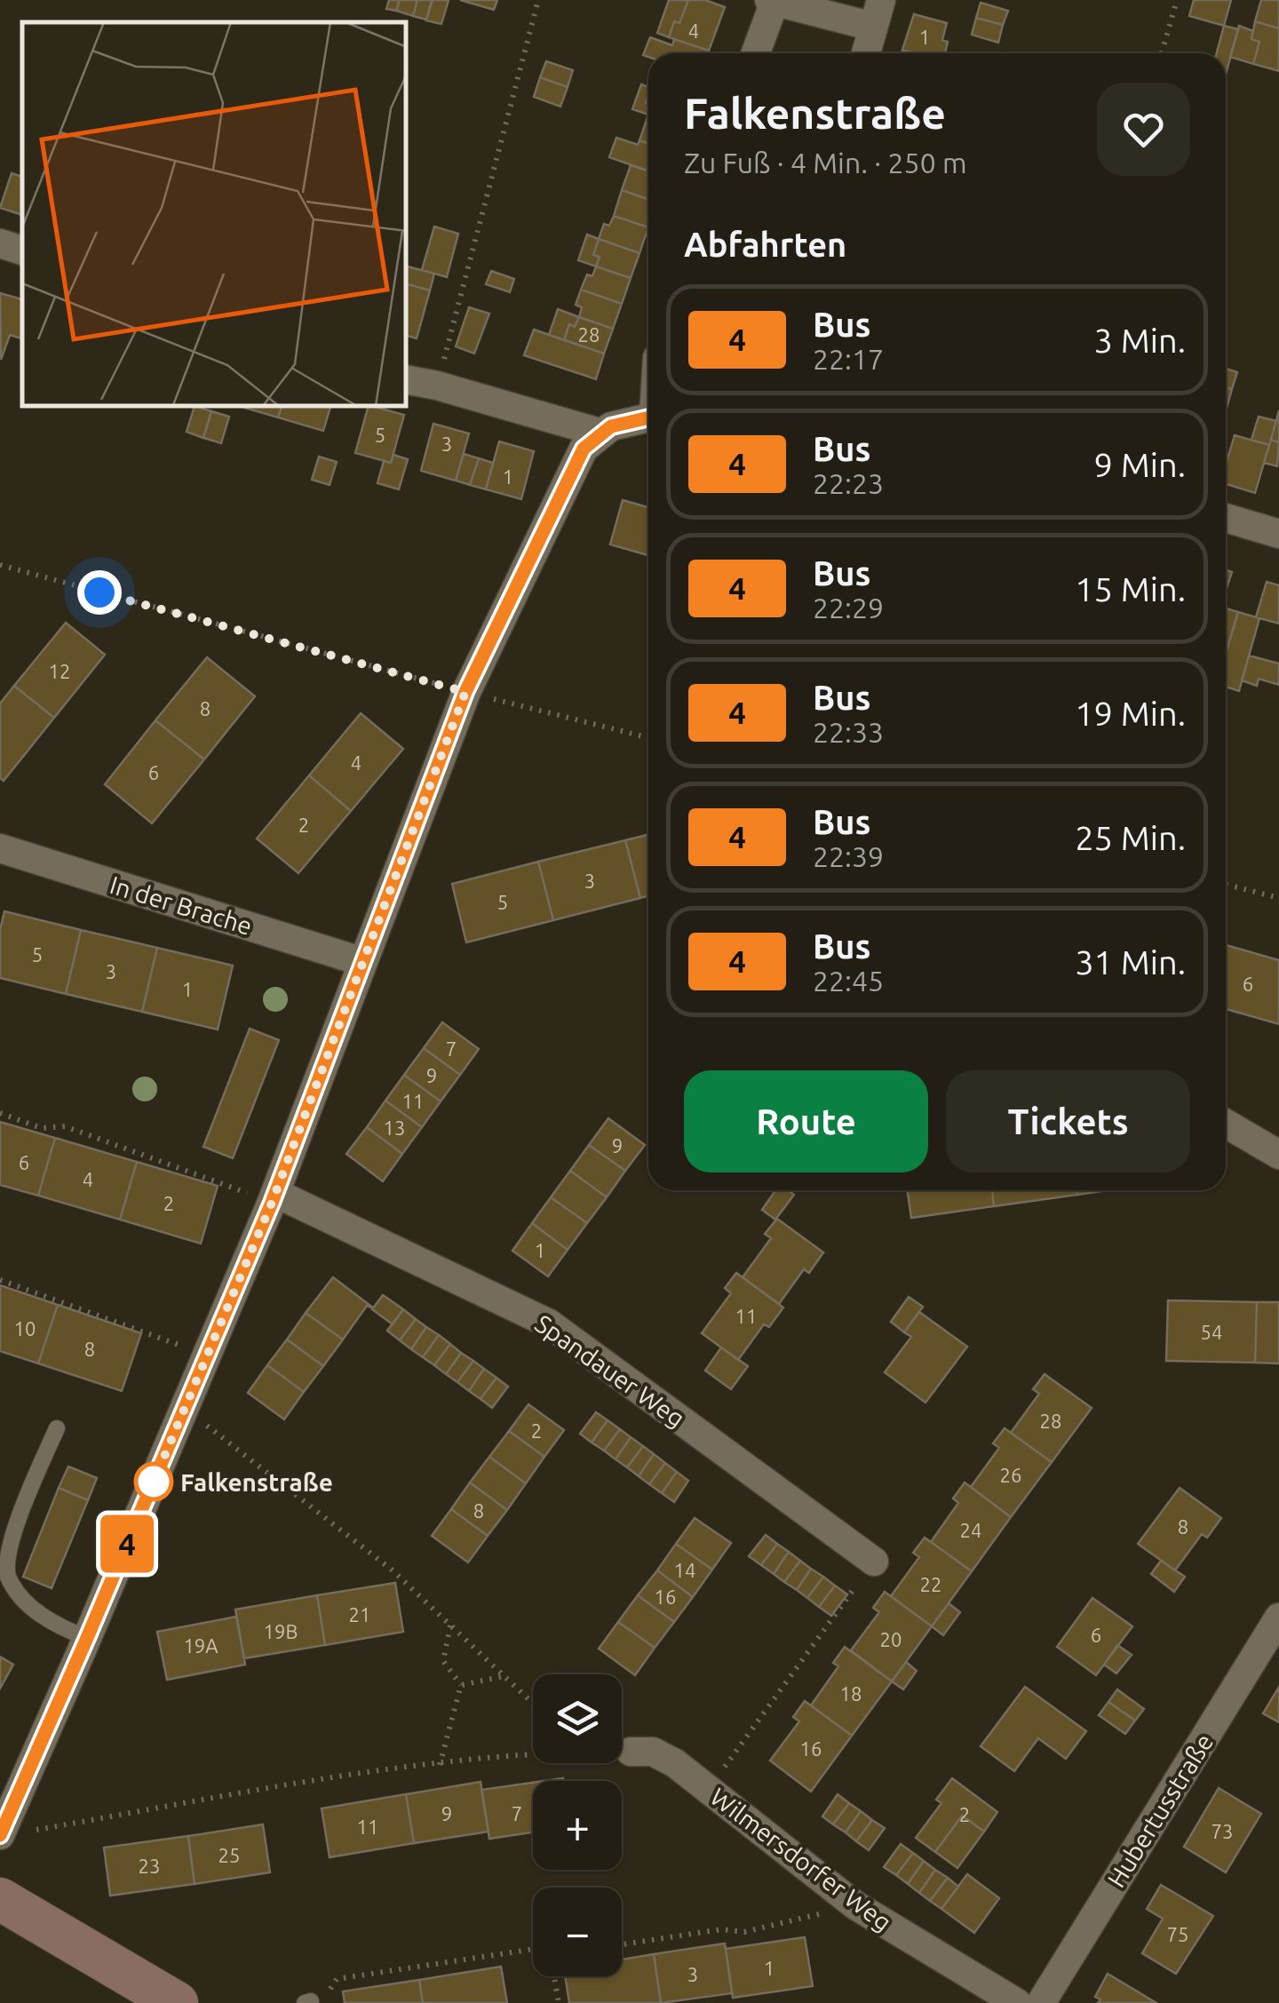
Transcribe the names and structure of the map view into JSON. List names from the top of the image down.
{
  "streets": {
    "street": [
      "In der Brache",
      "Spandauer Weg",
      "Hubertusstraße",
      "Wilmersdorfer Weg"
    ]
  },
  "places": ["Falkenstraße"],
  "lines": ["bus line 4"],
  "house_numbers": [
    "4",
    "1",
    "28",
    "5",
    "3",
    "1",
    "12",
    "8",
    "4",
    "6",
    "2",
    "3",
    "5",
    "5",
    "3",
    "6",
    "1",
    "7",
    "9",
    "11",
    "13",
    "9",
    "6",
    "4",
    "2",
    "1",
    "11",
    "10",
    "54",
    "8",
    "28",
    "2",
    "26",
    "8",
    "8",
    "24",
    "14",
    "22",
    "16",
    "21",
    "19B",
    "6",
    "20",
    "19A",
    "18",
    "16",
    "9",
    "7",
    "2",
    "11",
    "73",
    "25",
    "23",
    "75",
    "1",
    "3"
  ],
  "page": {
    "on_map": "4",
    "heading": [
      ["Falkenstraße", "Zu Fuß · 4 Min. · 250 m"],
      "Abfahrten"
    ],
    "list": [
      {
        "mark": "4",
        "name": "Bus",
        "note": "22:17",
        "value": "3 Min."
      },
      {
        "mark": "4",
        "name": "Bus",
        "note": "22:23",
        "value": "9 Min."
      },
      {
        "mark": "4",
        "name": "Bus",
        "note": "22:29",
        "value": "15 Min."
      },
      {
        "mark": "4",
        "name": "Bus",
        "note": "22:33",
        "value": "19 Min."
      },
      {
        "mark": "4",
        "name": "Bus",
        "note": "22:39",
        "value": "25 Min."
      },
      {
        "mark": "4",
        "name": "Bus",
        "note": "22:45",
        "value": "31 Min."
      }
    ],
    "buttons": ["Route", "Tickets"],
    "map_buttons": ["+", "−"]
  }
}
